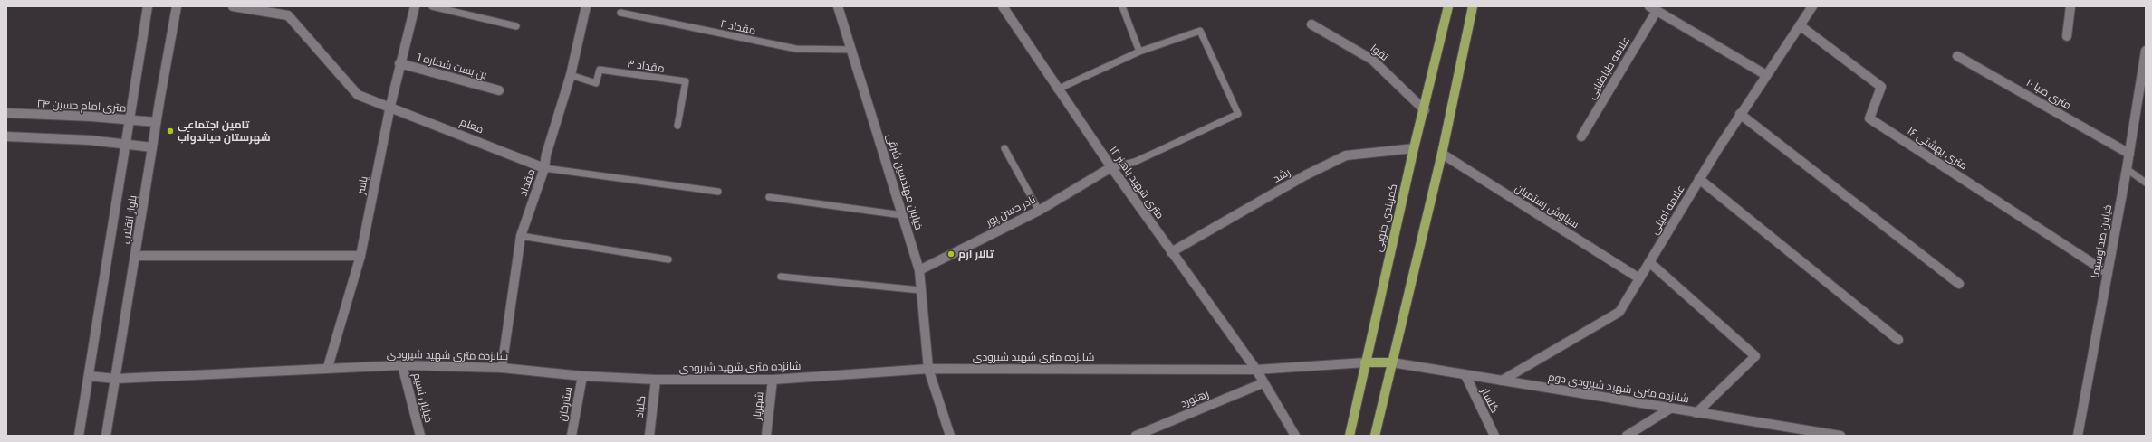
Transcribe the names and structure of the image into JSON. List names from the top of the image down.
{
  "streets": {
    "main road": ["کمربندی جنوبی"],
    "street": [
      "تقوا",
      "بن بست شماره 1",
      "علامه طباطبایی",
      "۱۰ متری صبا",
      "۲۴ متری امام حسین",
      "معلم",
      "۱۶ متری بهشتی",
      "رشد",
      "خیابان مهندسین شرقی",
      "مقداد",
      "۱۲ متری شهید باهنر",
      "یاسر",
      "سیاوش رستمیان",
      "علامه امینی",
      "نادر حسن پور",
      "بلوار انقلاب",
      "خیابان صداوسیما",
      "شانزده متری شهید شیرودی",
      "شانزده متری شهید شیرودی دوم",
      "خیابان نسیم",
      "رهنورد",
      "گلسار",
      "ستارخان",
      "شهریار",
      "گلباد"
    ],
    "lane": ["مقداد ۲", "مقداد ۳"]
  },
  "crossings": [
    ["مقداد ۲", "خیابان مهندسین شرقی"],
    ["تقوا", "کمربندی جنوبی"],
    ["بن بست شماره 1", "یاسر"],
    ["مقداد ۳", "مقداد"],
    ["۱۰ متری صبا", "خیابان صداوسیما"],
    ["۲۴ متری امام حسین", "بلوار انقلاب"],
    ["معلم", "مقداد"],
    ["معلم", "یاسر"],
    ["۱۶ متری بهشتی", "علامه امینی"],
    ["۱۶ متری بهشتی", "خیابان صداوسیما"],
    ["رشد", "۱۲ متری شهید باهنر"],
    ["رشد", "کمربندی جنوبی"],
    ["خیابان مهندسین شرقی", "نادر حسن پور"],
    ["خیابان مهندسین شرقی", "شانزده متری شهید شیرودی"],
    ["مقداد", "شانزده متری شهید شیرودی"],
    ["۱۲ متری شهید باهنر", "نادر حسن پور"],
    ["۱۲ متری شهید باهنر", "شانزده متری شهید شیرودی"],
    ["۱۲ متری شهید باهنر", "رهنورد"],
    ["یاسر", "شانزده متری شهید شیرودی"],
    ["سیاوش رستمیان", "علامه امینی"],
    ["علامه امینی", "شانزده متری شهید شیرودی دوم"],
    ["کمربندی جنوبی", "شانزده متری شهید شیرودی"],
    ["بلوار انقلاب", "شانزده متری شهید شیرودی"],
    ["شانزده متری شهید شیرودی", "خیابان نسیم"],
    ["شانزده متری شهید شیرودی", "ستارخان"],
    ["شانزده متری شهید شیرودی", "شهریار"],
    ["شانزده متری شهید شیرودی", "گلباد"],
    ["شانزده متری شهید شیرودی دوم", "گلسار"]
  ],
  "places": ["تامین اجتماعی شهرستان میاندوآب", "تالار ارم"]
}
